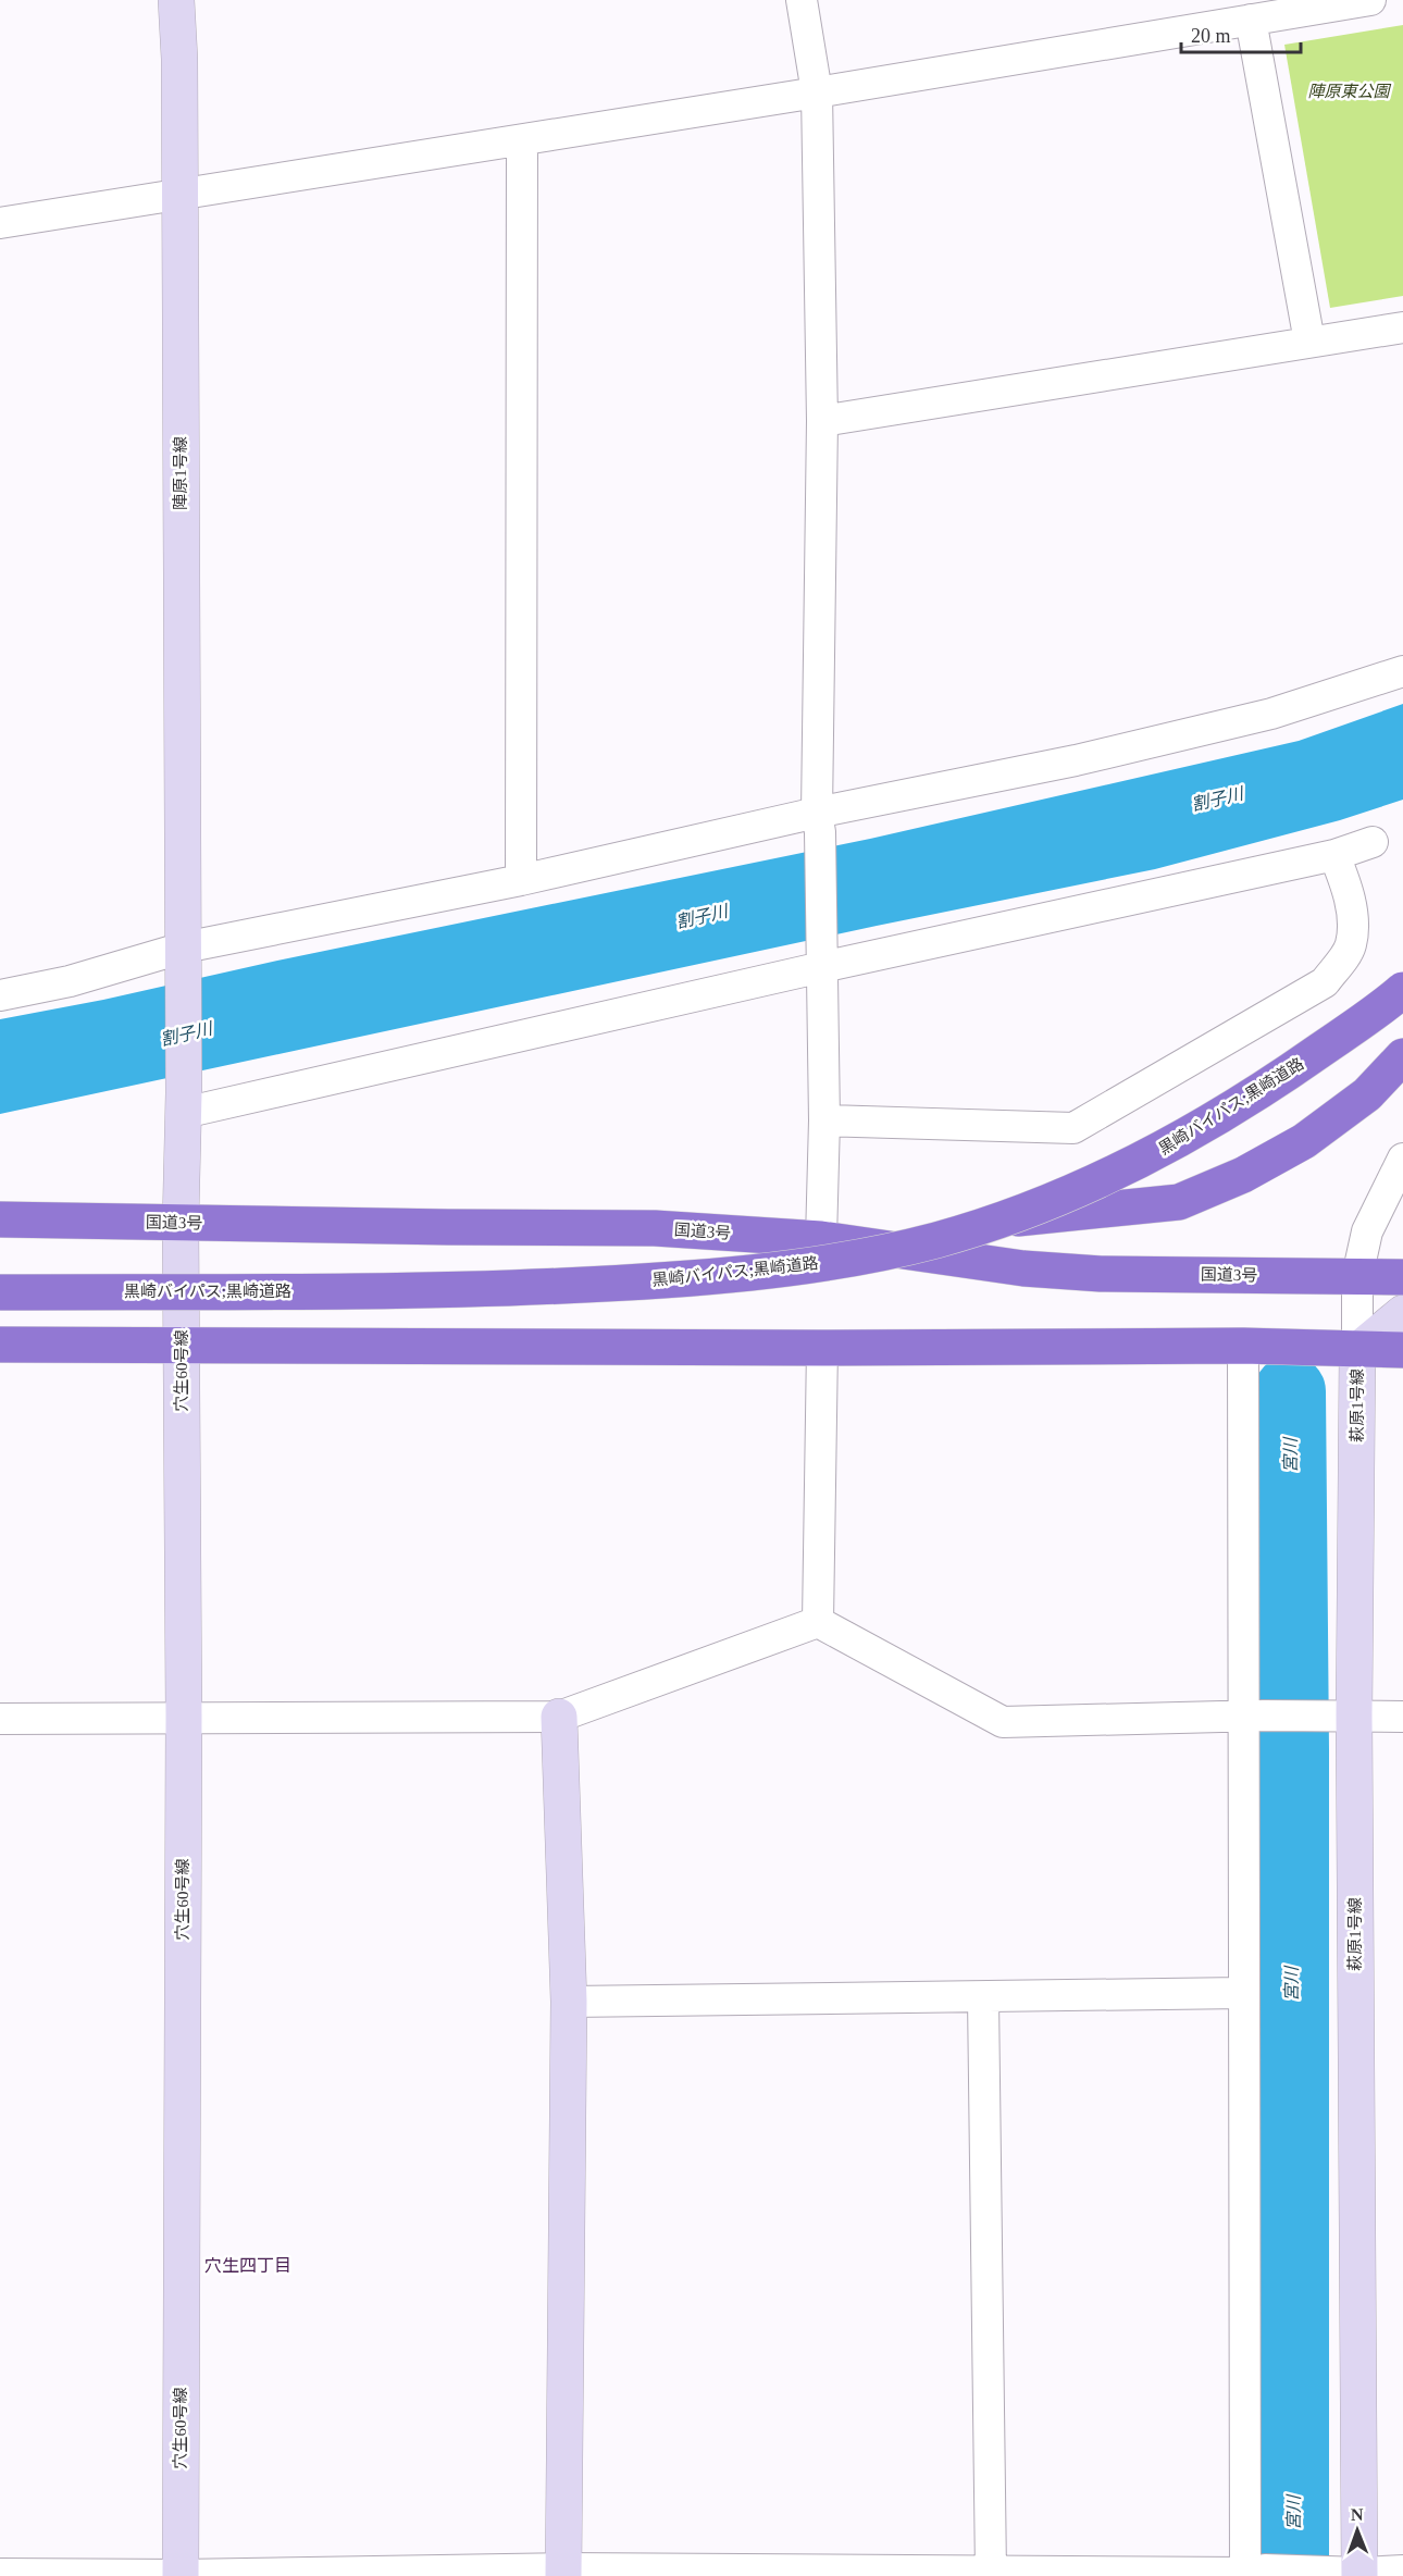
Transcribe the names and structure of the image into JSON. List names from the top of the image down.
{
  "streets": {
    "highway": ["黒崎バイパス;黒崎道路", "国道3号"],
    "street": ["陣原1号線", "穴生60号線", "萩原1号線"]
  },
  "crossings": [
    ["陣原1号線", "穴生60号線"],
    ["国道3号", "穴生60号線"]
  ],
  "districts": ["穴生四丁目"],
  "water": ["割子川", "宮川"],
  "parks": ["陣原東公園"],
  "scale_bar": "20 m",
  "north": "top"
}
